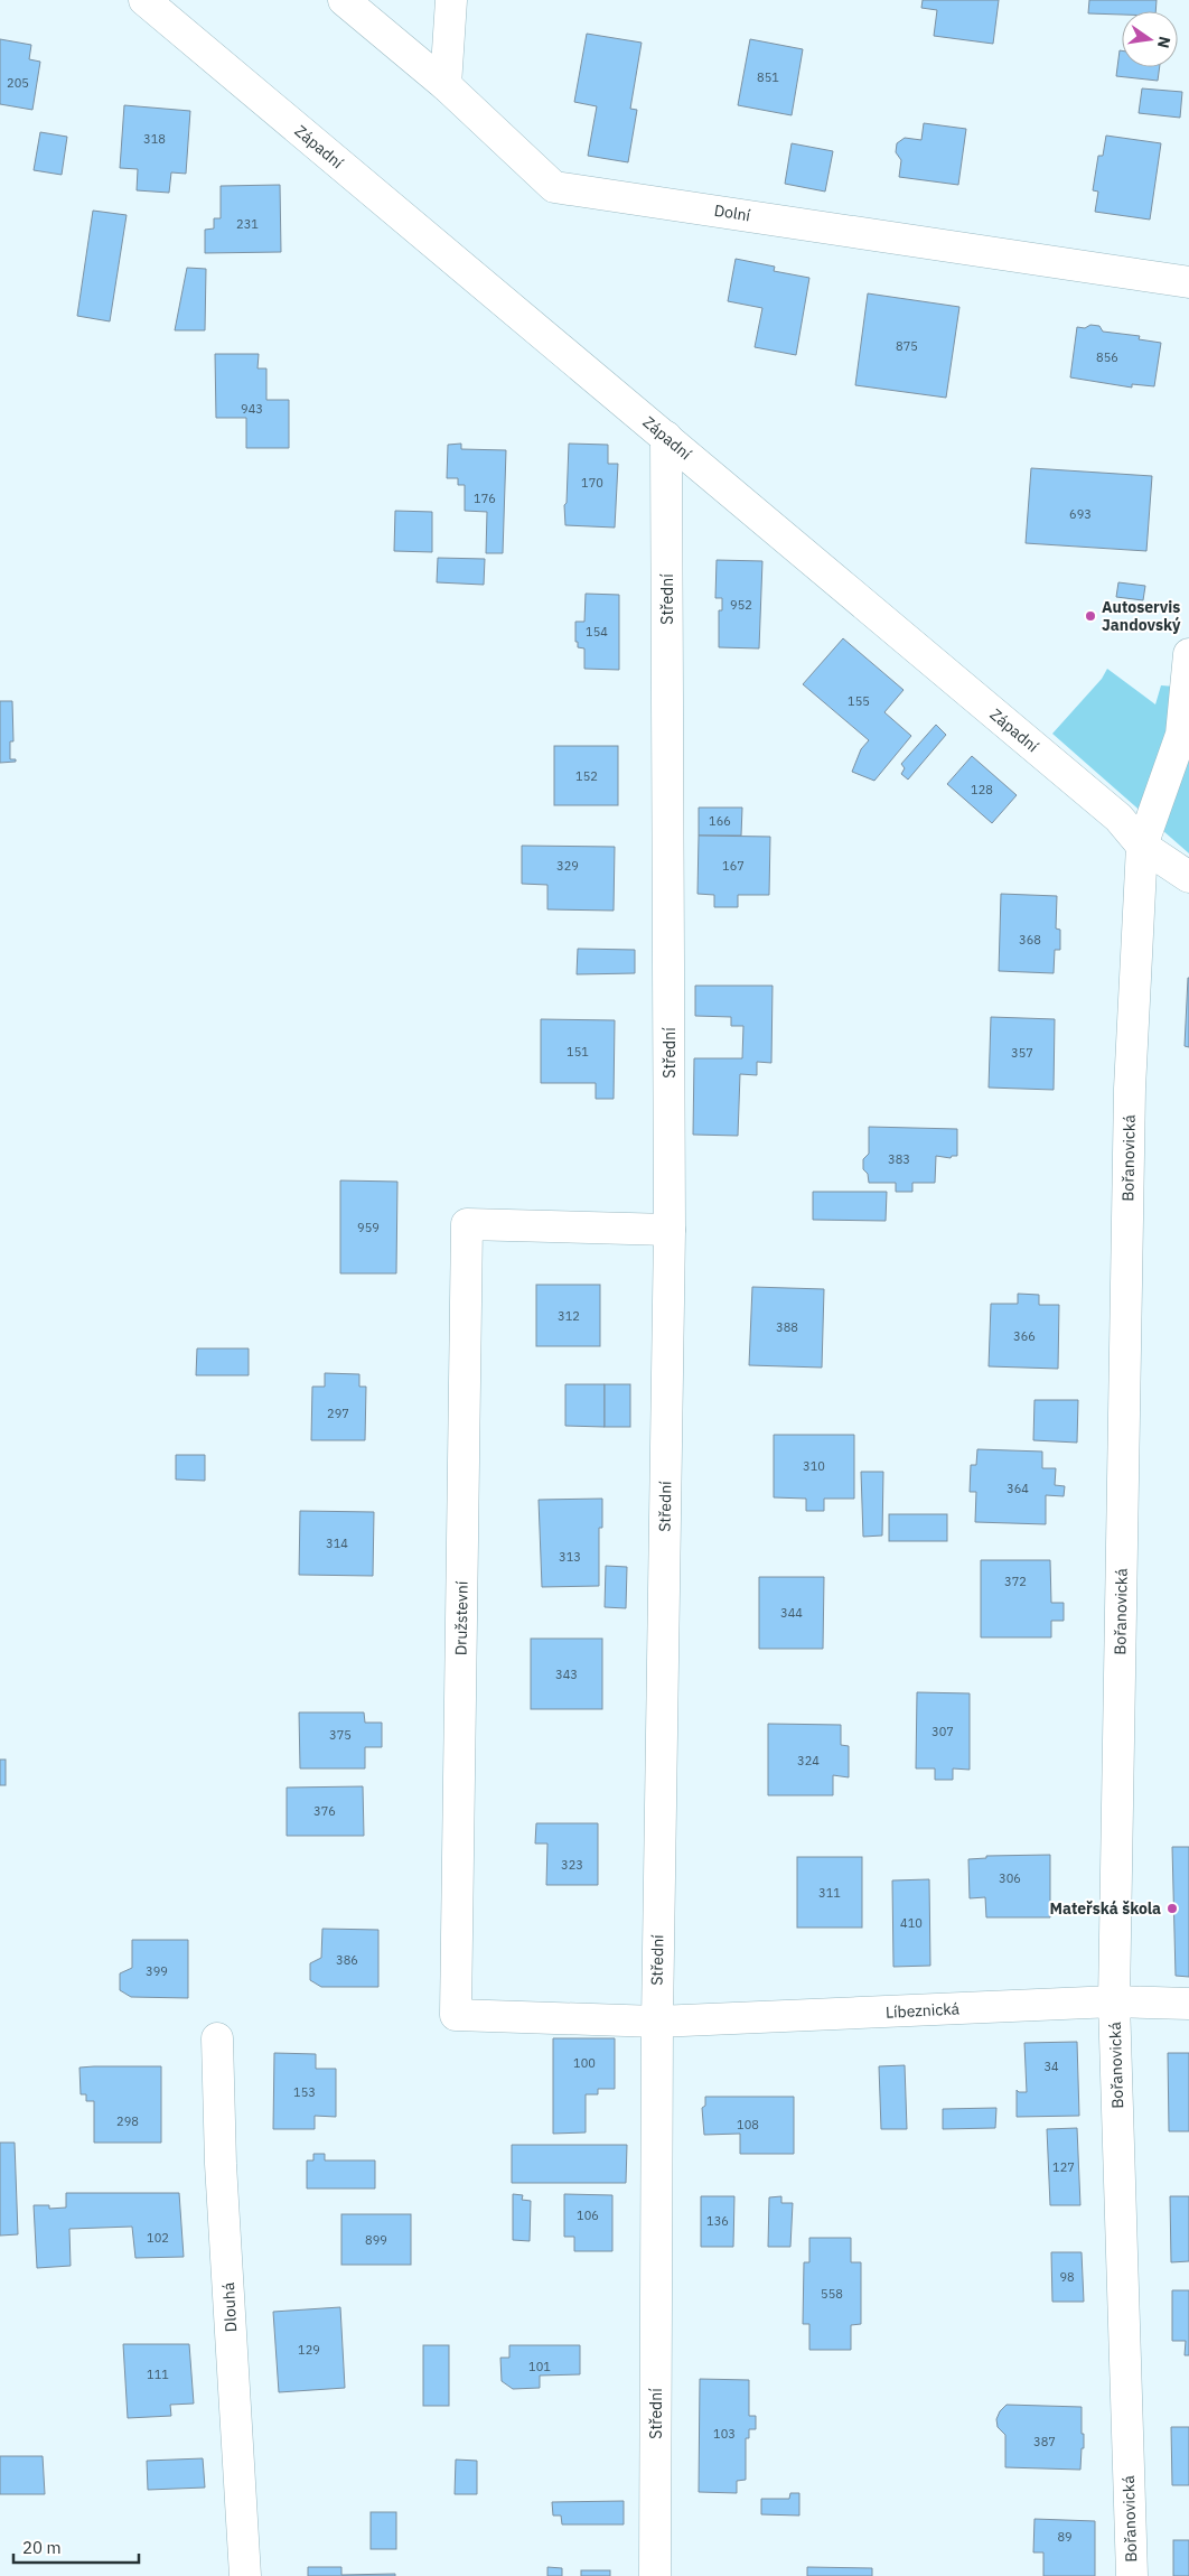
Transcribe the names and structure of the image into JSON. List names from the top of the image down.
{
  "streets": {
    "street": [
      "Západní",
      "Dolní",
      "Střední",
      "Bořanovická",
      "Družstevní",
      "Líbeznická",
      "Dlouhá"
    ]
  },
  "crossings": [
    ["Západní", "Střední"],
    ["Západní", "Bořanovická"],
    ["Střední", "Družstevní"],
    ["Střední", "Líbeznická"],
    ["Bořanovická", "Líbeznická"],
    ["Družstevní", "Líbeznická"]
  ],
  "places": ["Autoservis Jandovský", "Mateřská škola"],
  "house_numbers": [
    "851",
    "205",
    "318",
    "231",
    "875",
    "856",
    "943",
    "170",
    "176",
    "693",
    "952",
    "154",
    "155",
    "152",
    "128",
    "166",
    "329",
    "167",
    "368",
    "151",
    "357",
    "383",
    "959",
    "312",
    "388",
    "366",
    "297",
    "310",
    "364",
    "314",
    "313",
    "372",
    "344",
    "343",
    "307",
    "375",
    "324",
    "376",
    "323",
    "306",
    "311",
    "410",
    "386",
    "399",
    "100",
    "34",
    "153",
    "298",
    "108",
    "127",
    "106",
    "136",
    "102",
    "899",
    "98",
    "558",
    "129",
    "101",
    "111",
    "103",
    "387",
    "89"
  ],
  "scale_bar": "20 m",
  "north": "right"
}
